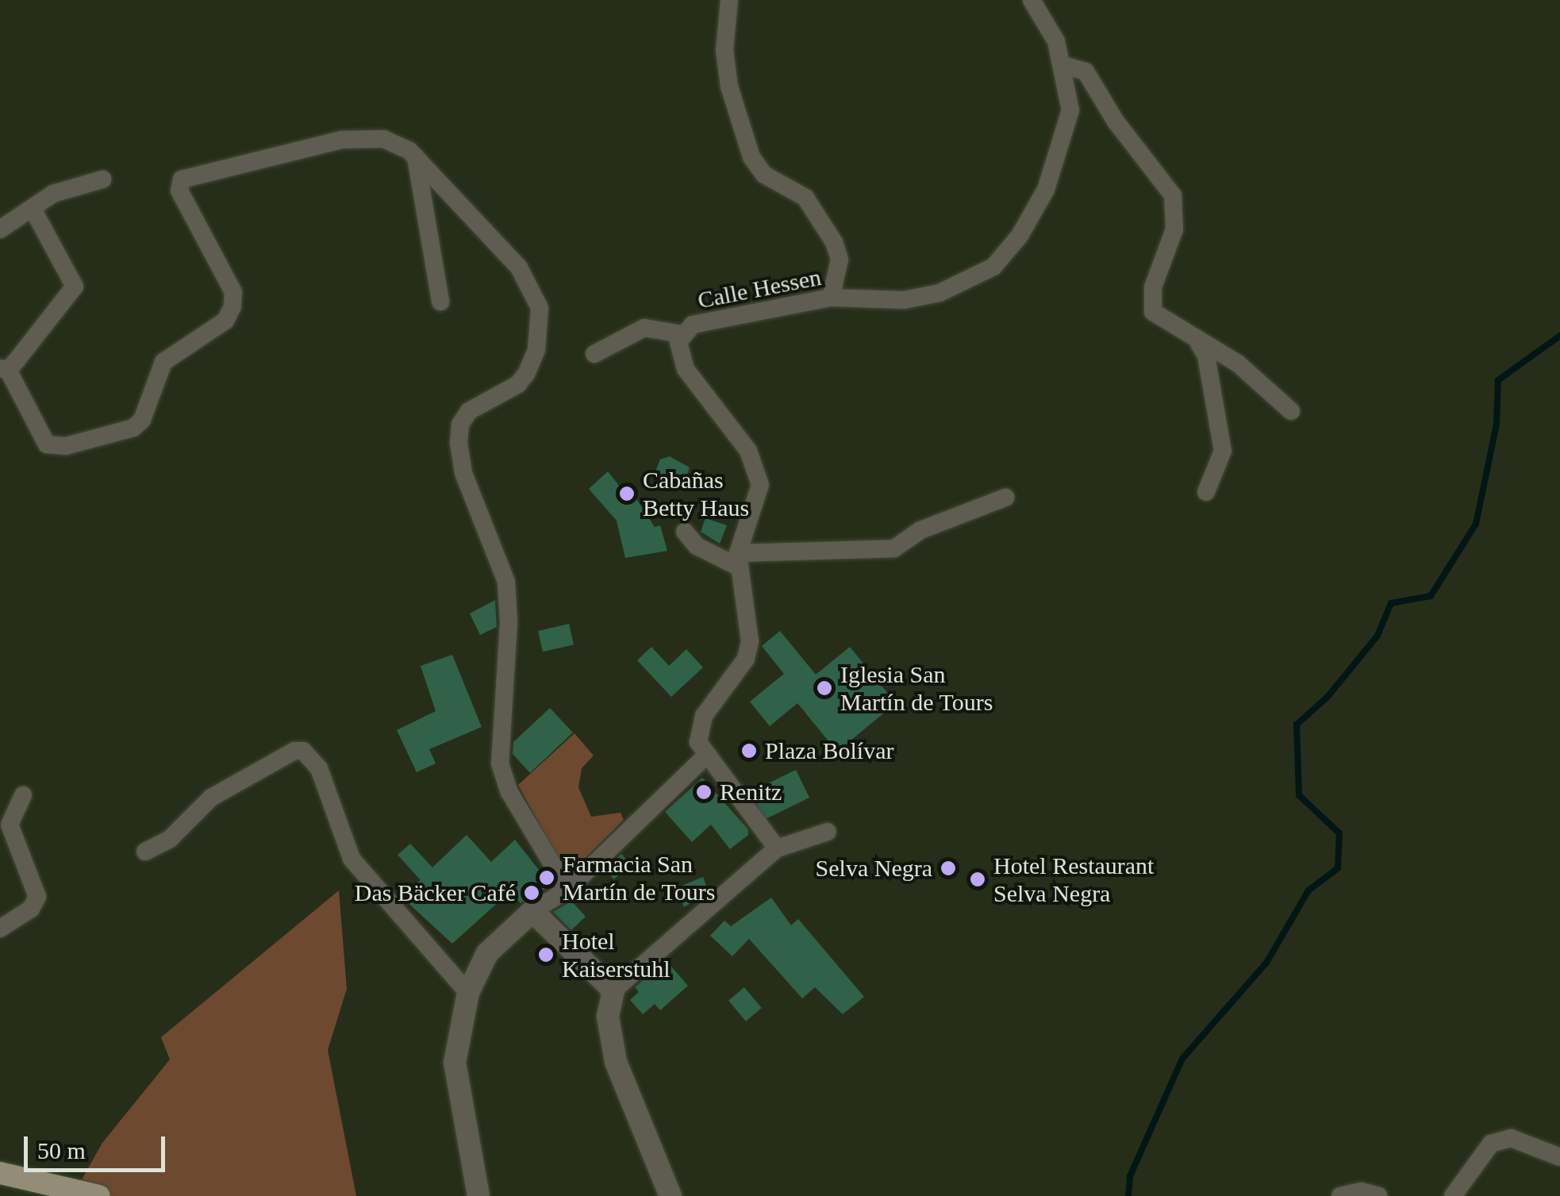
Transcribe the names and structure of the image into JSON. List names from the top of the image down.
{
  "streets": {
    "street": ["Calle Hessen"]
  },
  "places": [
    "Cabañas Betty Haus",
    "Iglesia San Martín de Tours",
    "Plaza Bolívar",
    "Renitz",
    "Selva Negra",
    "Farmacia San Martín de Tours",
    "Hotel Restaurant Selva Negra",
    "Das Bäcker Café",
    "Hotel Kaiserstuhl"
  ],
  "scale_bar": "50 m"
}
